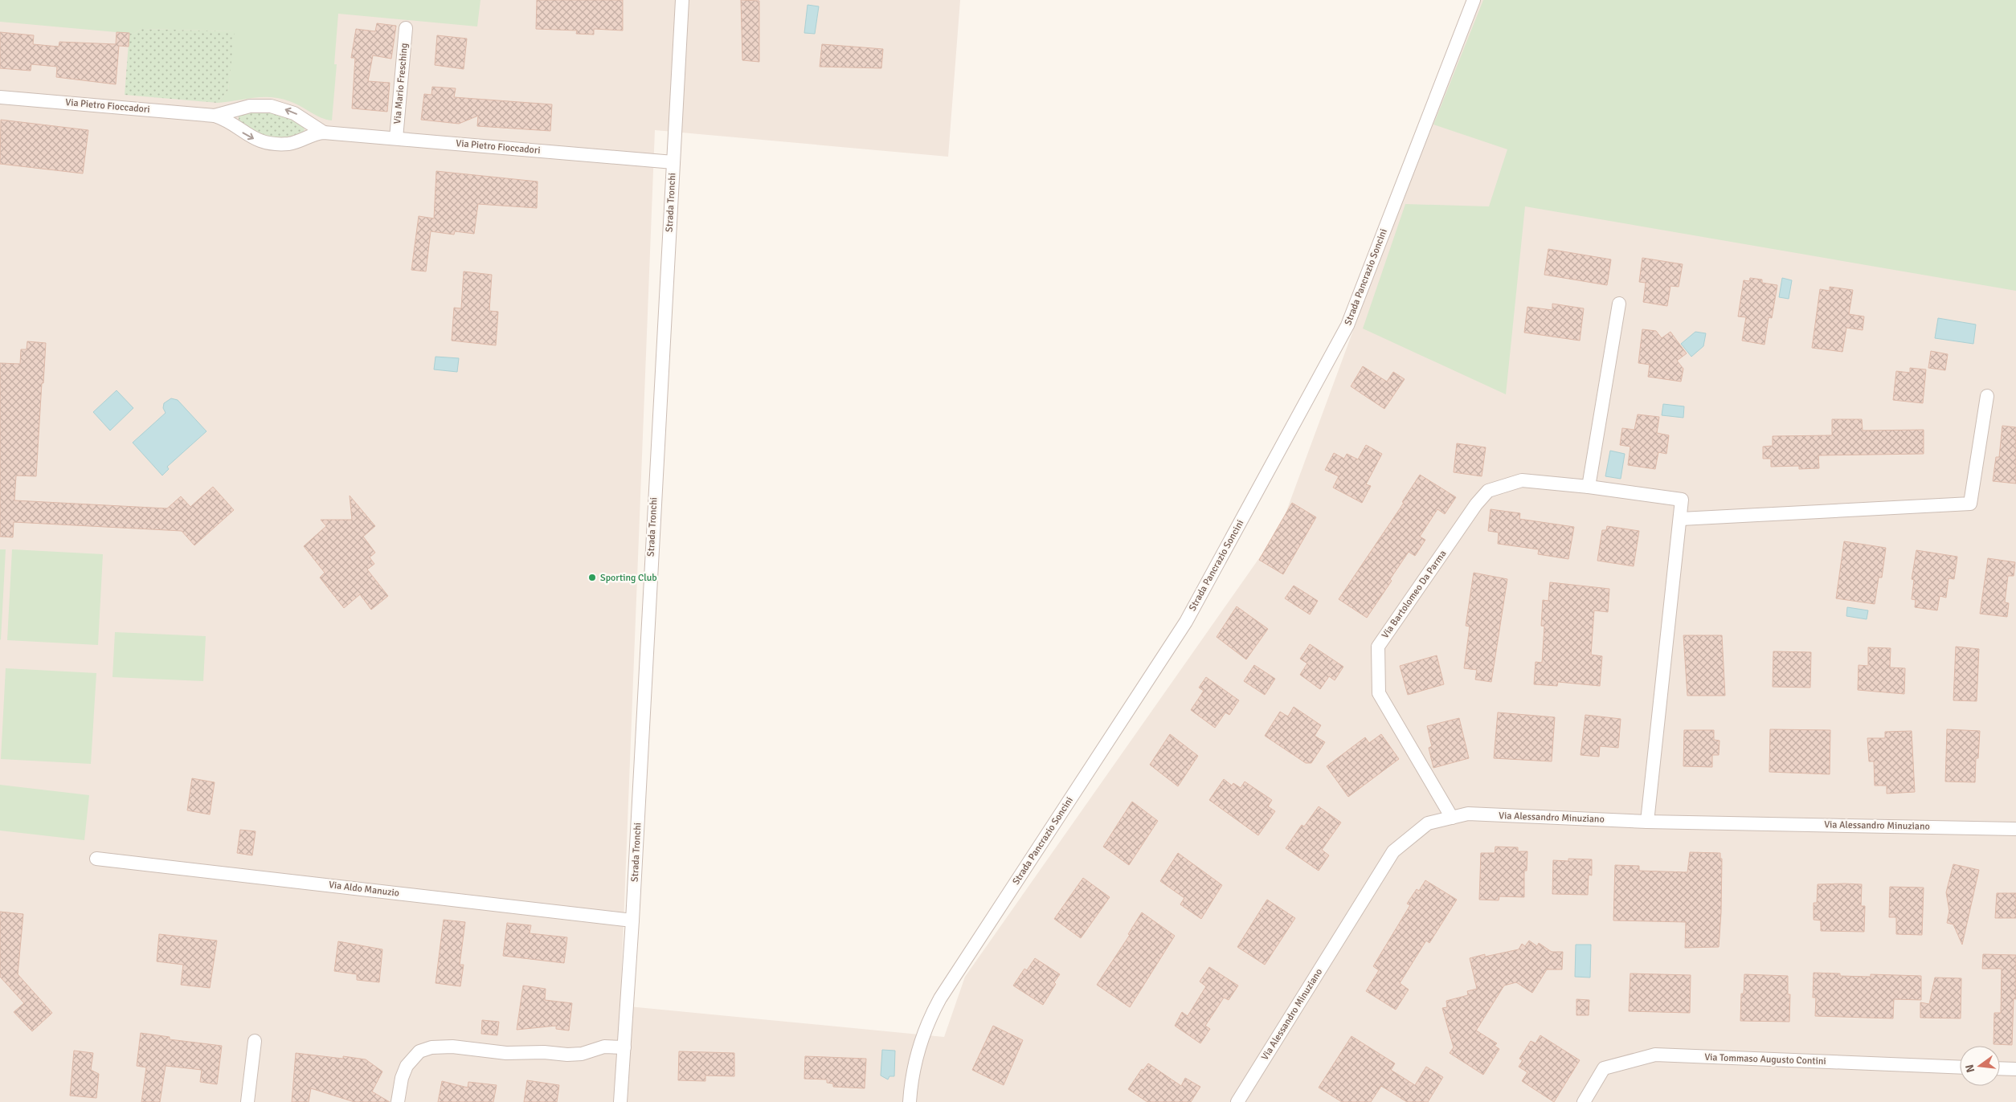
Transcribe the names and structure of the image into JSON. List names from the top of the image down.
{
  "streets": {
    "street": [
      "Via Mario Fresching",
      "Via Pietro Fioccadori",
      "Strada Tronchi",
      "Strada Pancrazio Soncini",
      "Via Bartolomeo Da Parma",
      "Via Alessandro Minuziano",
      "Via Aldo Manuzio",
      "Via Tommaso Augusto Contini"
    ]
  },
  "crossings": [
    ["Via Mario Fresching", "Via Pietro Fioccadori"],
    ["Via Pietro Fioccadori", "Strada Tronchi"],
    ["Strada Tronchi", "Via Aldo Manuzio"],
    ["Via Bartolomeo Da Parma", "Via Alessandro Minuziano"]
  ],
  "places": ["Sporting Club"],
  "north": "left"
}
